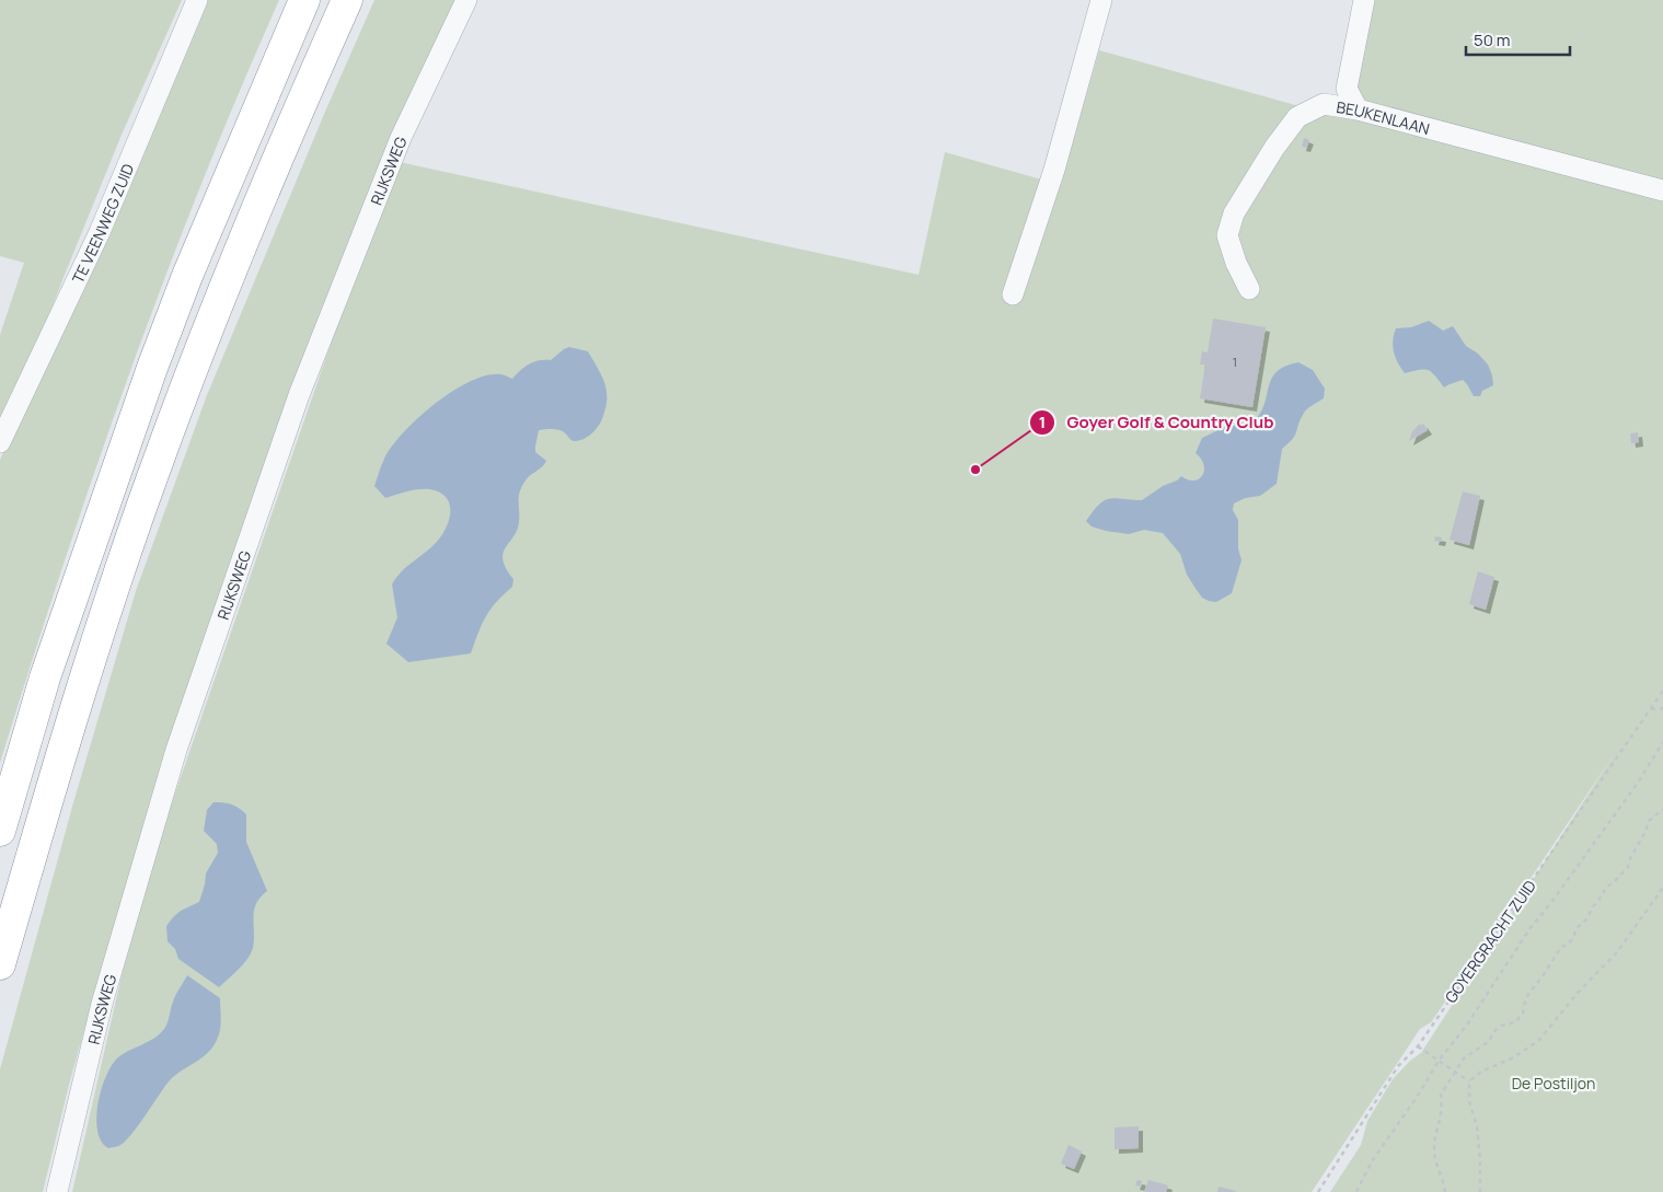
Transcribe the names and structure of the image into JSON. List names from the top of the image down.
{
  "streets": {
    "street": ["BEUKENLAAN", "RIJKSWEG", "TE VEENWEG ZUID"],
    "path": ["GOYERGRACHT ZUID"]
  },
  "parks": ["De Postiljon"],
  "places": ["Goyer Golf & Country Club"],
  "house_numbers": ["1"],
  "scale_bar": "50 m"
}
